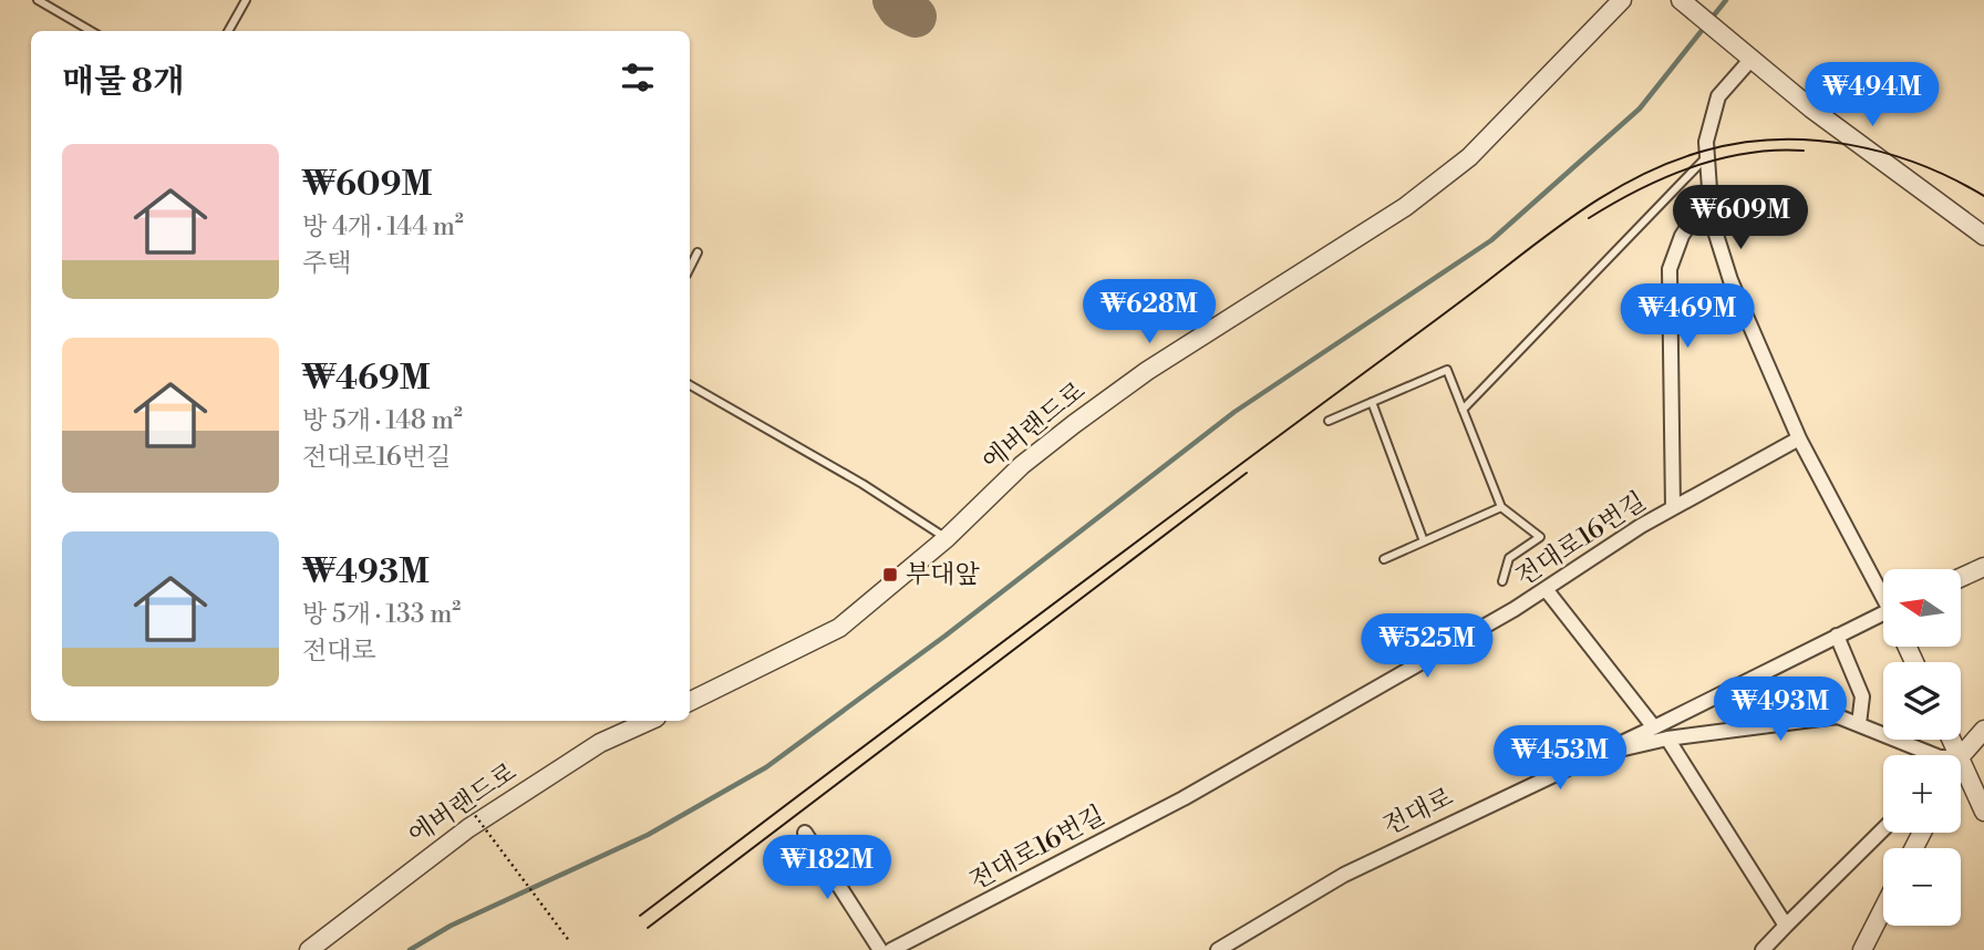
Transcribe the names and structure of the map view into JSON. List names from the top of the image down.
{
  "streets": {
    "street": ["에버랜드로", "전대로16번길", "전대로"]
  },
  "places": {
    "transit": ["부대앞"]
  },
  "north": "left",
  "page": {
    "heading": "매물 8개",
    "price": [
      "₩494M",
      "₩609M",
      "₩628M",
      "₩469M",
      "₩525M",
      "₩493M",
      "₩453M",
      "₩182M"
    ],
    "list": [
      {
        "name": "₩609M",
        "note": "방 4개 · 144 m² · 주택"
      },
      {
        "name": "₩469M",
        "note": "방 5개 · 148 m² · 전대로16번길"
      },
      {
        "name": "₩493M",
        "note": "방 5개 · 133 m² · 전대로"
      }
    ],
    "map_buttons": ["+", "−"]
  }
}
